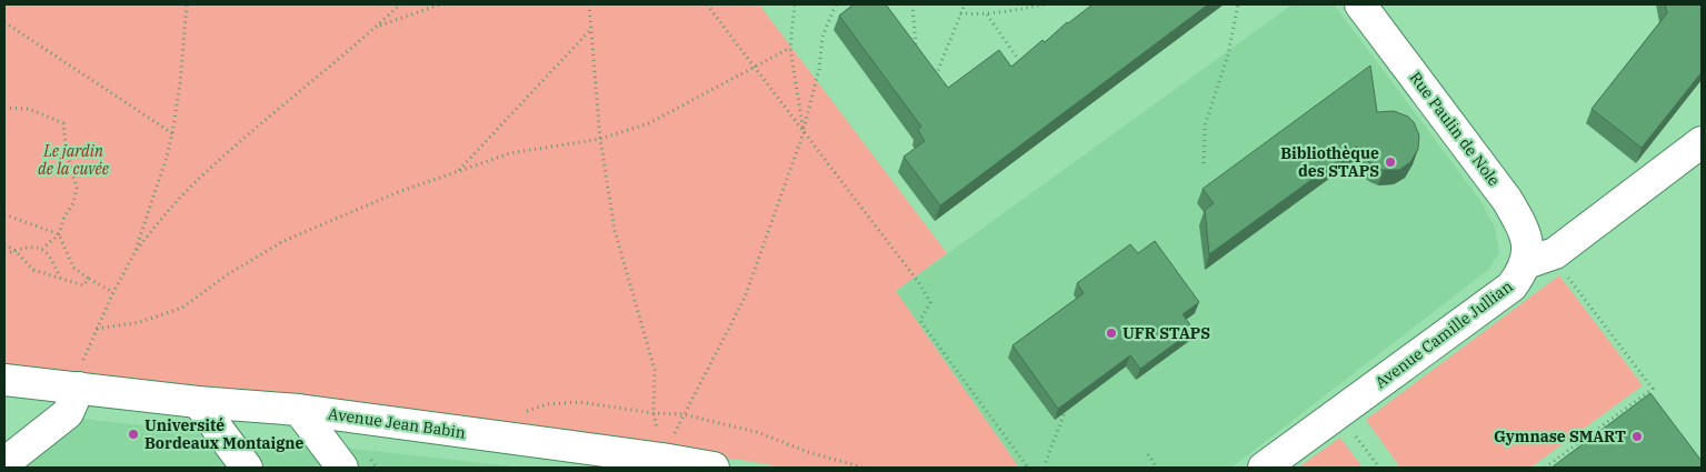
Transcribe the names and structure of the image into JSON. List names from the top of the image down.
{
  "streets": {
    "street": ["Rue Paulin de Nole", "Avenue Camille Jullian", "Avenue Jean Babin"]
  },
  "crossings": [
    ["Rue Paulin de Nole", "Avenue Camille Jullian"]
  ],
  "parks": ["Le jardin de la cuvée"],
  "places": [
    "Bibliothèque des STAPS",
    "UFR STAPS",
    "Université Bordeaux Montaigne",
    "Gymnase SMART"
  ]
}
